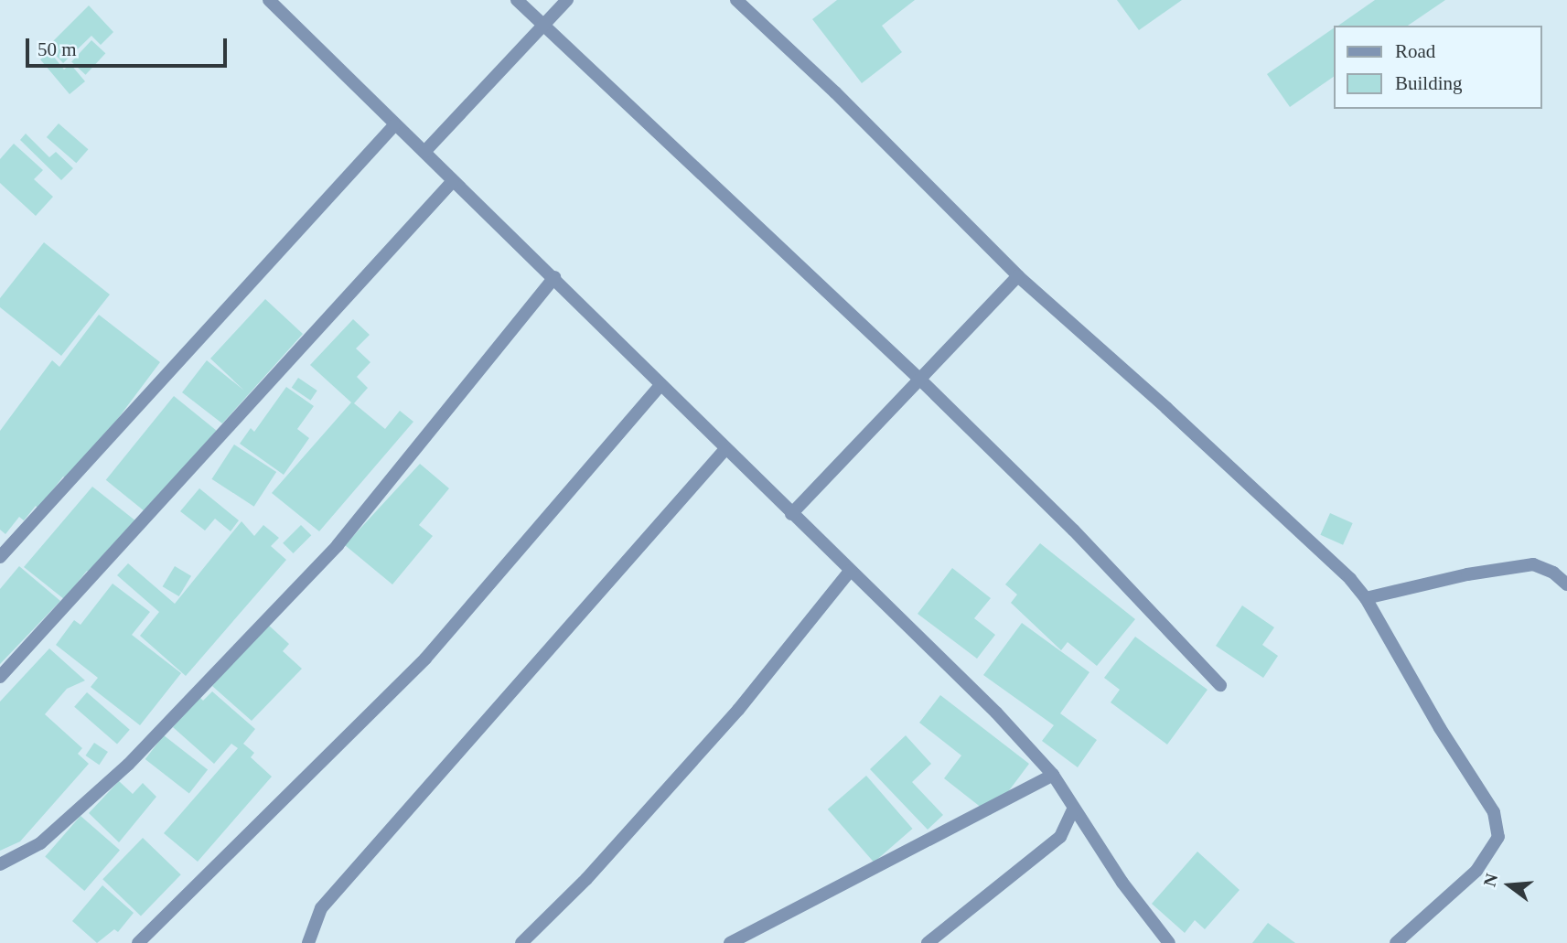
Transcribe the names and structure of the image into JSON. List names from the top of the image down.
{
  "legend": ["Road", "Building"],
  "scale_bar": "50 m",
  "north": "left"
}
